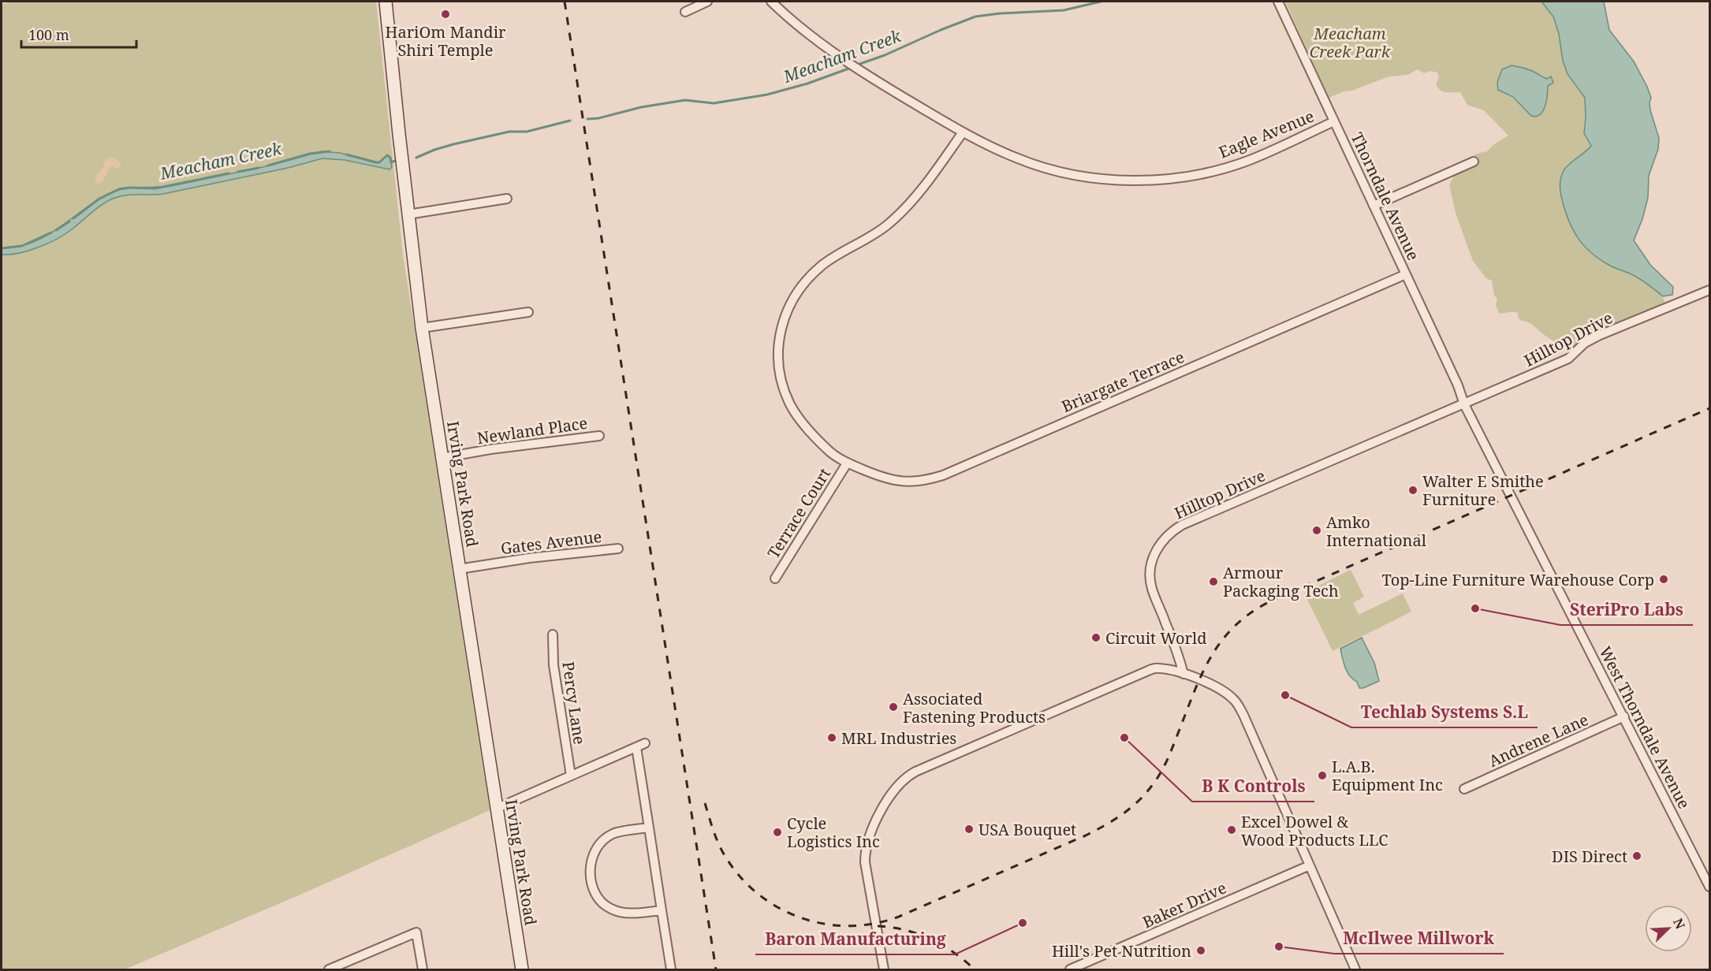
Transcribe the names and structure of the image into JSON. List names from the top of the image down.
{
  "streets": {
    "main road": ["Irving Park Road"],
    "street": [
      "Eagle Avenue",
      "Thorndale Avenue",
      "Hilltop Drive",
      "Briargate Terrace",
      "Newland Place",
      "Terrace Court",
      "Gates Avenue",
      "Percy Lane",
      "West Thorndale Avenue",
      "Andrene Lane",
      "Baker Drive"
    ]
  },
  "crossings": [
    ["Eagle Avenue", "Thorndale Avenue"],
    ["Eagle Avenue", "Briargate Terrace"],
    ["Thorndale Avenue", "Hilltop Drive"],
    ["Thorndale Avenue", "Briargate Terrace"],
    ["Thorndale Avenue", "West Thorndale Avenue"],
    ["Hilltop Drive", "West Thorndale Avenue"],
    ["Briargate Terrace", "Terrace Court"],
    ["Newland Place", "Irving Park Road"],
    ["Irving Park Road", "Gates Avenue"],
    ["West Thorndale Avenue", "Andrene Lane"]
  ],
  "water": ["Meacham Creek"],
  "parks": ["Meacham Creek Park"],
  "places": [
    "HariOm Mandir Shiri Temple",
    "Walter E Smithe Furniture",
    "Amko International",
    "Top-Line Furniture Warehouse Corp",
    "Armour Packaging Tech",
    "SteriPro Labs",
    "Circuit World",
    "Techlab Systems S.L",
    "Associated Fastening Products",
    "MRL Industries",
    "B K Controls",
    "L.A.B. Equipment Inc",
    "USA Bouquet",
    "Excel Dowel & Wood Products LLC",
    "Cycle Logistics Inc",
    "DIS Direct",
    "Baron Manufacturing",
    "McIlwee Millwork",
    "Hill's Pet Nutrition"
  ],
  "scale_bar": "100 m",
  "north": "top right"
}
